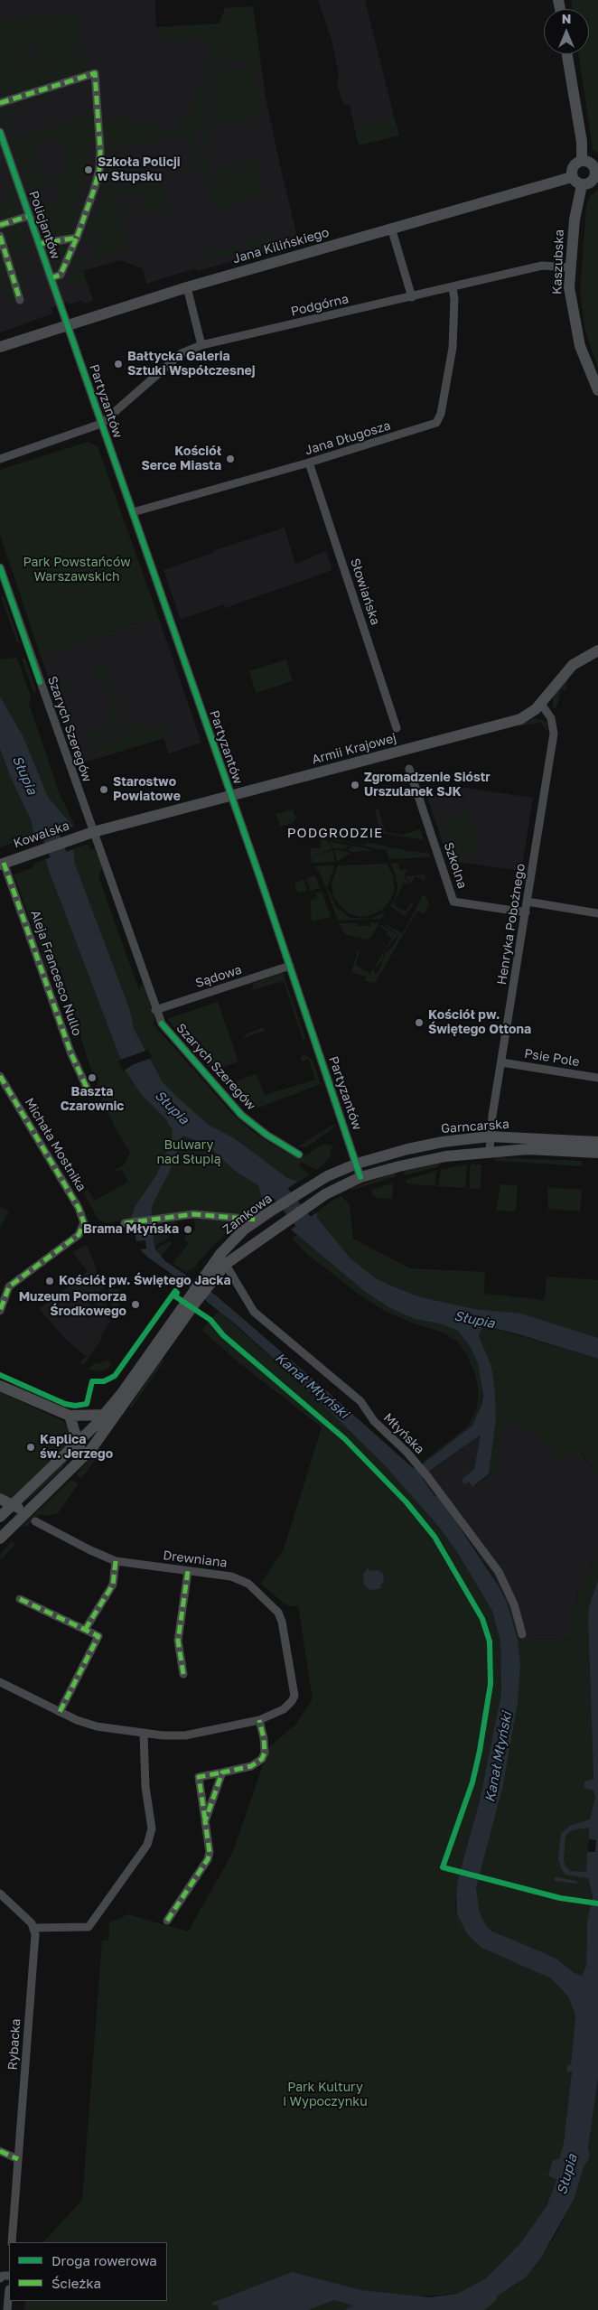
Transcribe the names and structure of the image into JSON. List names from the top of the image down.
{
  "streets": {
    "main road": [
      "Jana Kilińskiego",
      "Kaszubska",
      "Armii Krajowej",
      "Kowalska",
      "Garncarska",
      "Zamkowa"
    ],
    "street": [
      "Policjantów",
      "Podgórna",
      "Partyzantów",
      "Jana Długosza",
      "Słowiańska",
      "Szarych Szeregów",
      "Szkolna",
      "Henryka Pobożnego",
      "Aleja Francesco Nullo",
      "Sądowa",
      "Psie Pole",
      "Michała Mostnika",
      "Młyńska",
      "Drewniana",
      "Rybacka"
    ]
  },
  "crossings": [
    ["Policjantów", "Jana Kilińskiego"],
    ["Policjantów", "Partyzantów"],
    ["Jana Kilińskiego", "Kaszubska"],
    ["Jana Kilińskiego", "Partyzantów"],
    ["Kaszubska", "Podgórna"],
    ["Podgórna", "Partyzantów"],
    ["Podgórna", "Jana Długosza"],
    ["Partyzantów", "Jana Długosza"],
    ["Partyzantów", "Armii Krajowej"],
    ["Partyzantów", "Sądowa"],
    ["Partyzantów", "Garncarska"],
    ["Partyzantów", "Zamkowa"],
    ["Jana Długosza", "Słowiańska"],
    ["Szarych Szeregów", "Armii Krajowej"],
    ["Szarych Szeregów", "Kowalska"],
    ["Szarych Szeregów", "Sądowa"],
    ["Armii Krajowej", "Kowalska"],
    ["Armii Krajowej", "Henryka Pobożnego"],
    ["Kowalska", "Aleja Francesco Nullo"],
    ["Szkolna", "Henryka Pobożnego"],
    ["Henryka Pobożnego", "Psie Pole"],
    ["Henryka Pobożnego", "Garncarska"],
    ["Garncarska", "Zamkowa"],
    ["Zamkowa", "Młyńska"],
    ["Zamkowa", "Drewniana"]
  ],
  "districts": ["PODGRODZIE"],
  "water": ["Słupia", "Kanał Młyński"],
  "parks": ["Park Powstańców Warszawskich", "Bulwary nad Słupią", "Park Kultury i Wypoczynku"],
  "places": [
    "Szkoła Policji w Słupsku",
    "Bałtycka Galeria Sztuki Współczesnej",
    "Kościół Serce Miasta",
    "Zgromadzenie Sióstr Urszulanek SJK",
    "Starostwo Powiatowe",
    "Kościół pw. Świętego Ottona",
    "Baszta Czarownic",
    "Brama Młyńska",
    "Kościół pw. Świętego Jacka",
    "Muzeum Pomorza Środkowego",
    "Kaplica św. Jerzego"
  ],
  "legend": ["Droga rowerowa", "Ścieżka"],
  "north": "top"
}
